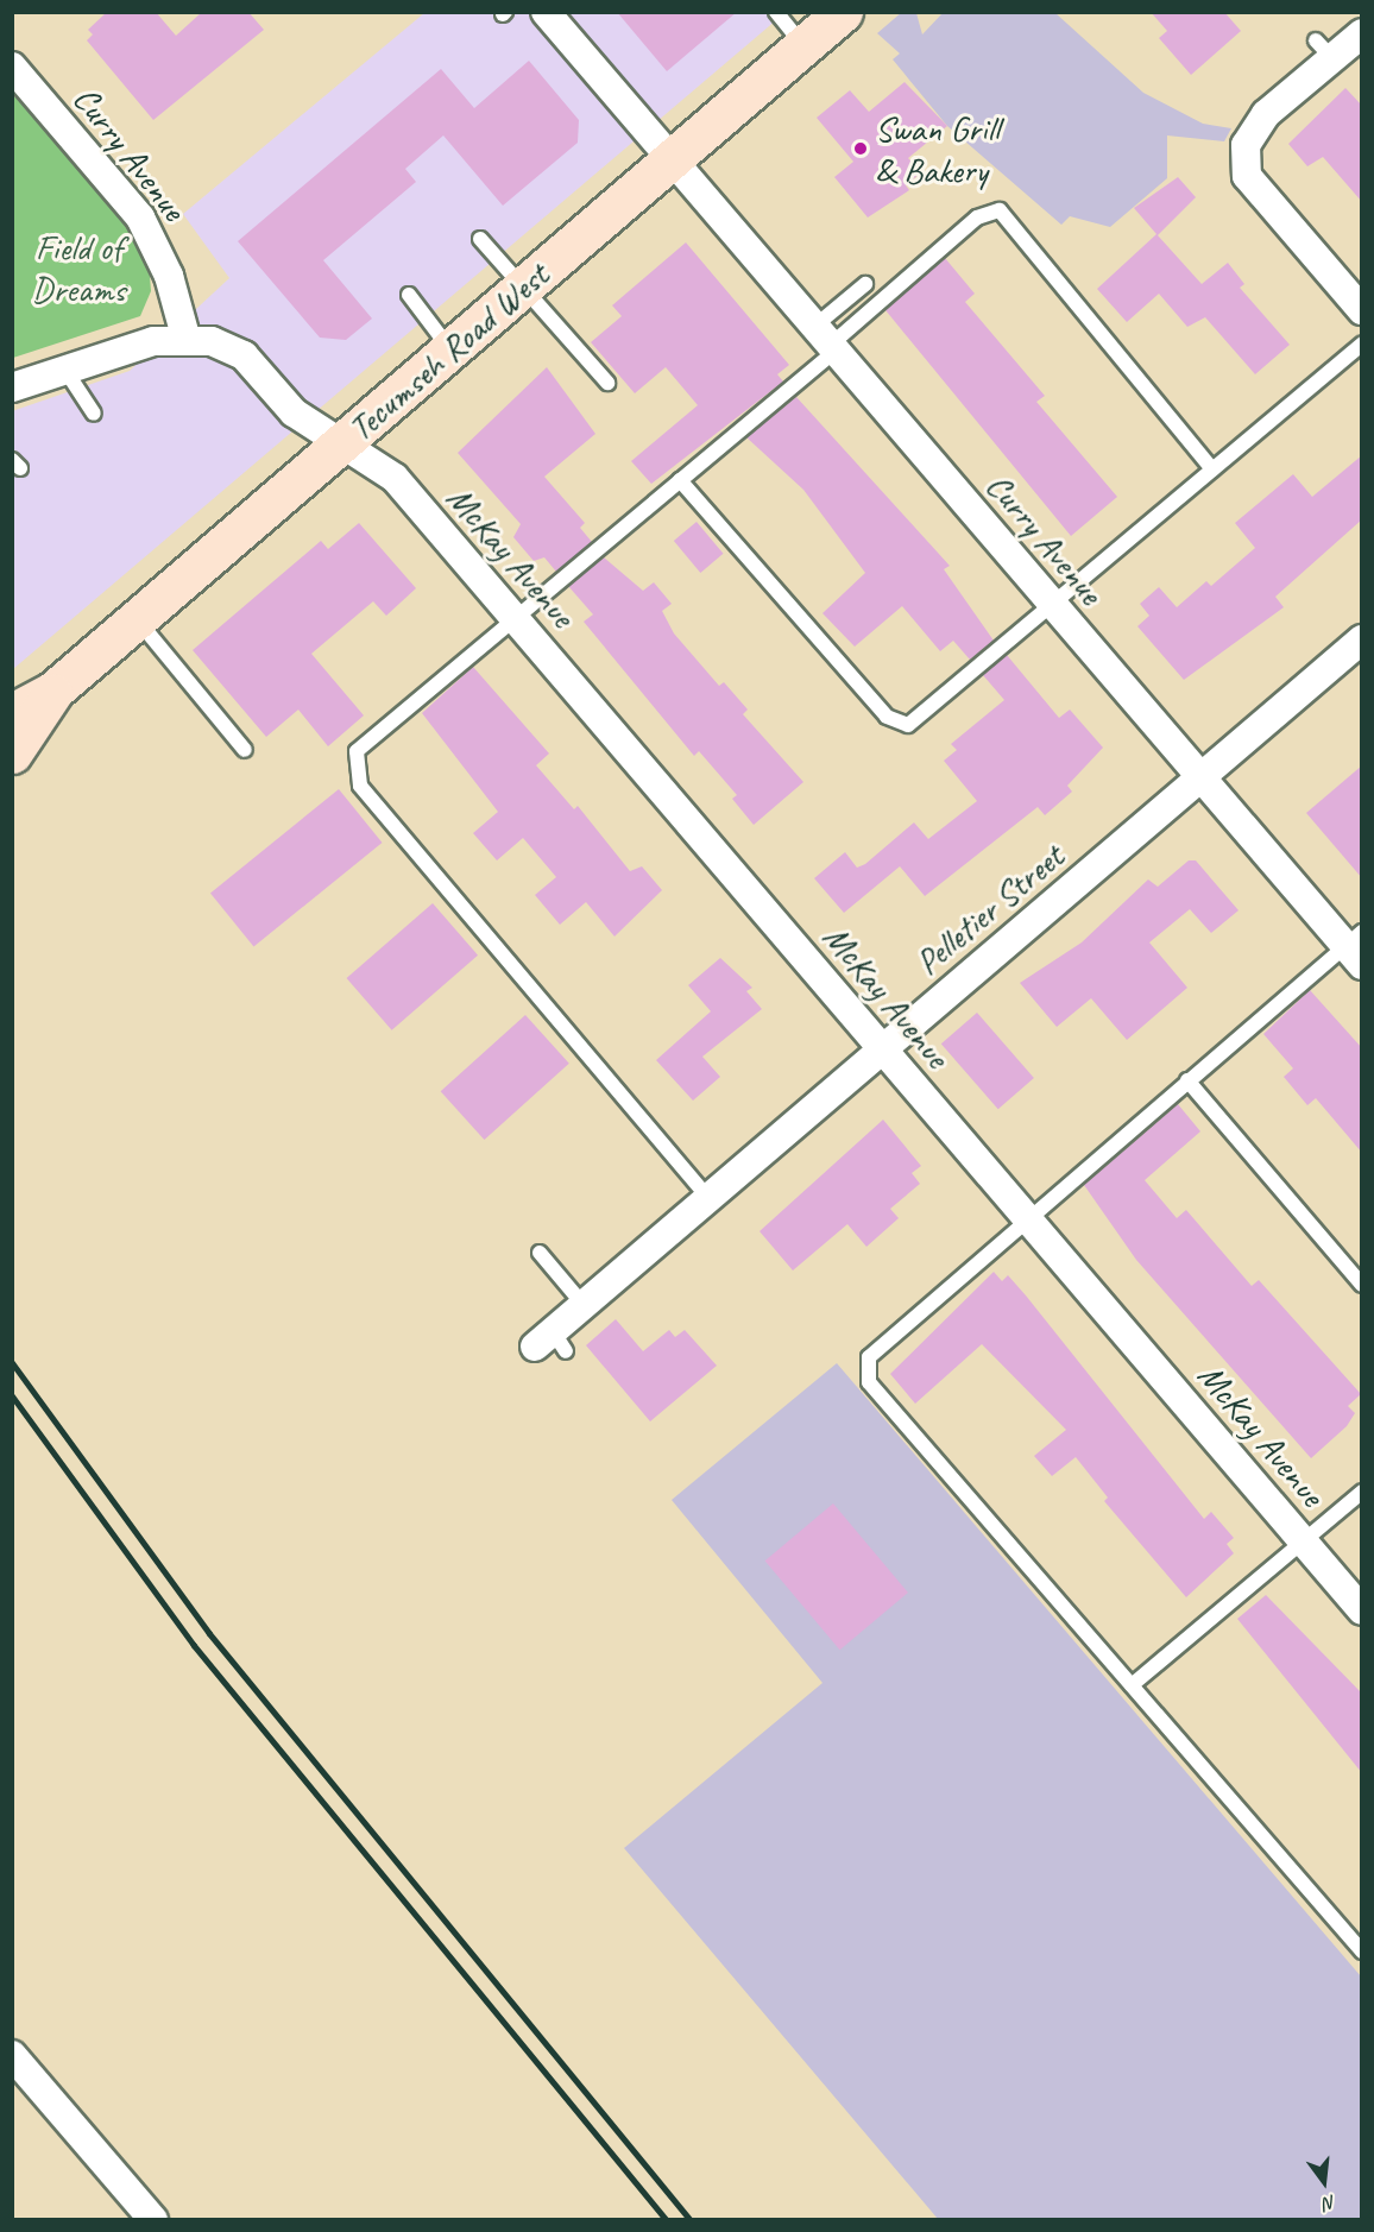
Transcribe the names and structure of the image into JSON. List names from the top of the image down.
{
  "streets": {
    "main road": ["Tecumseh Road West"],
    "street": ["Curry Avenue", "McKay Avenue", "Pelletier Street"]
  },
  "crossings": [
    ["Curry Avenue", "Tecumseh Road West"],
    ["Curry Avenue", "McKay Avenue"],
    ["Curry Avenue", "Pelletier Street"],
    ["Tecumseh Road West", "McKay Avenue"],
    ["McKay Avenue", "Pelletier Street"]
  ],
  "parks": ["Field of Dreams"],
  "places": ["Swan Grill & Bakery"],
  "north": "bottom"
}
